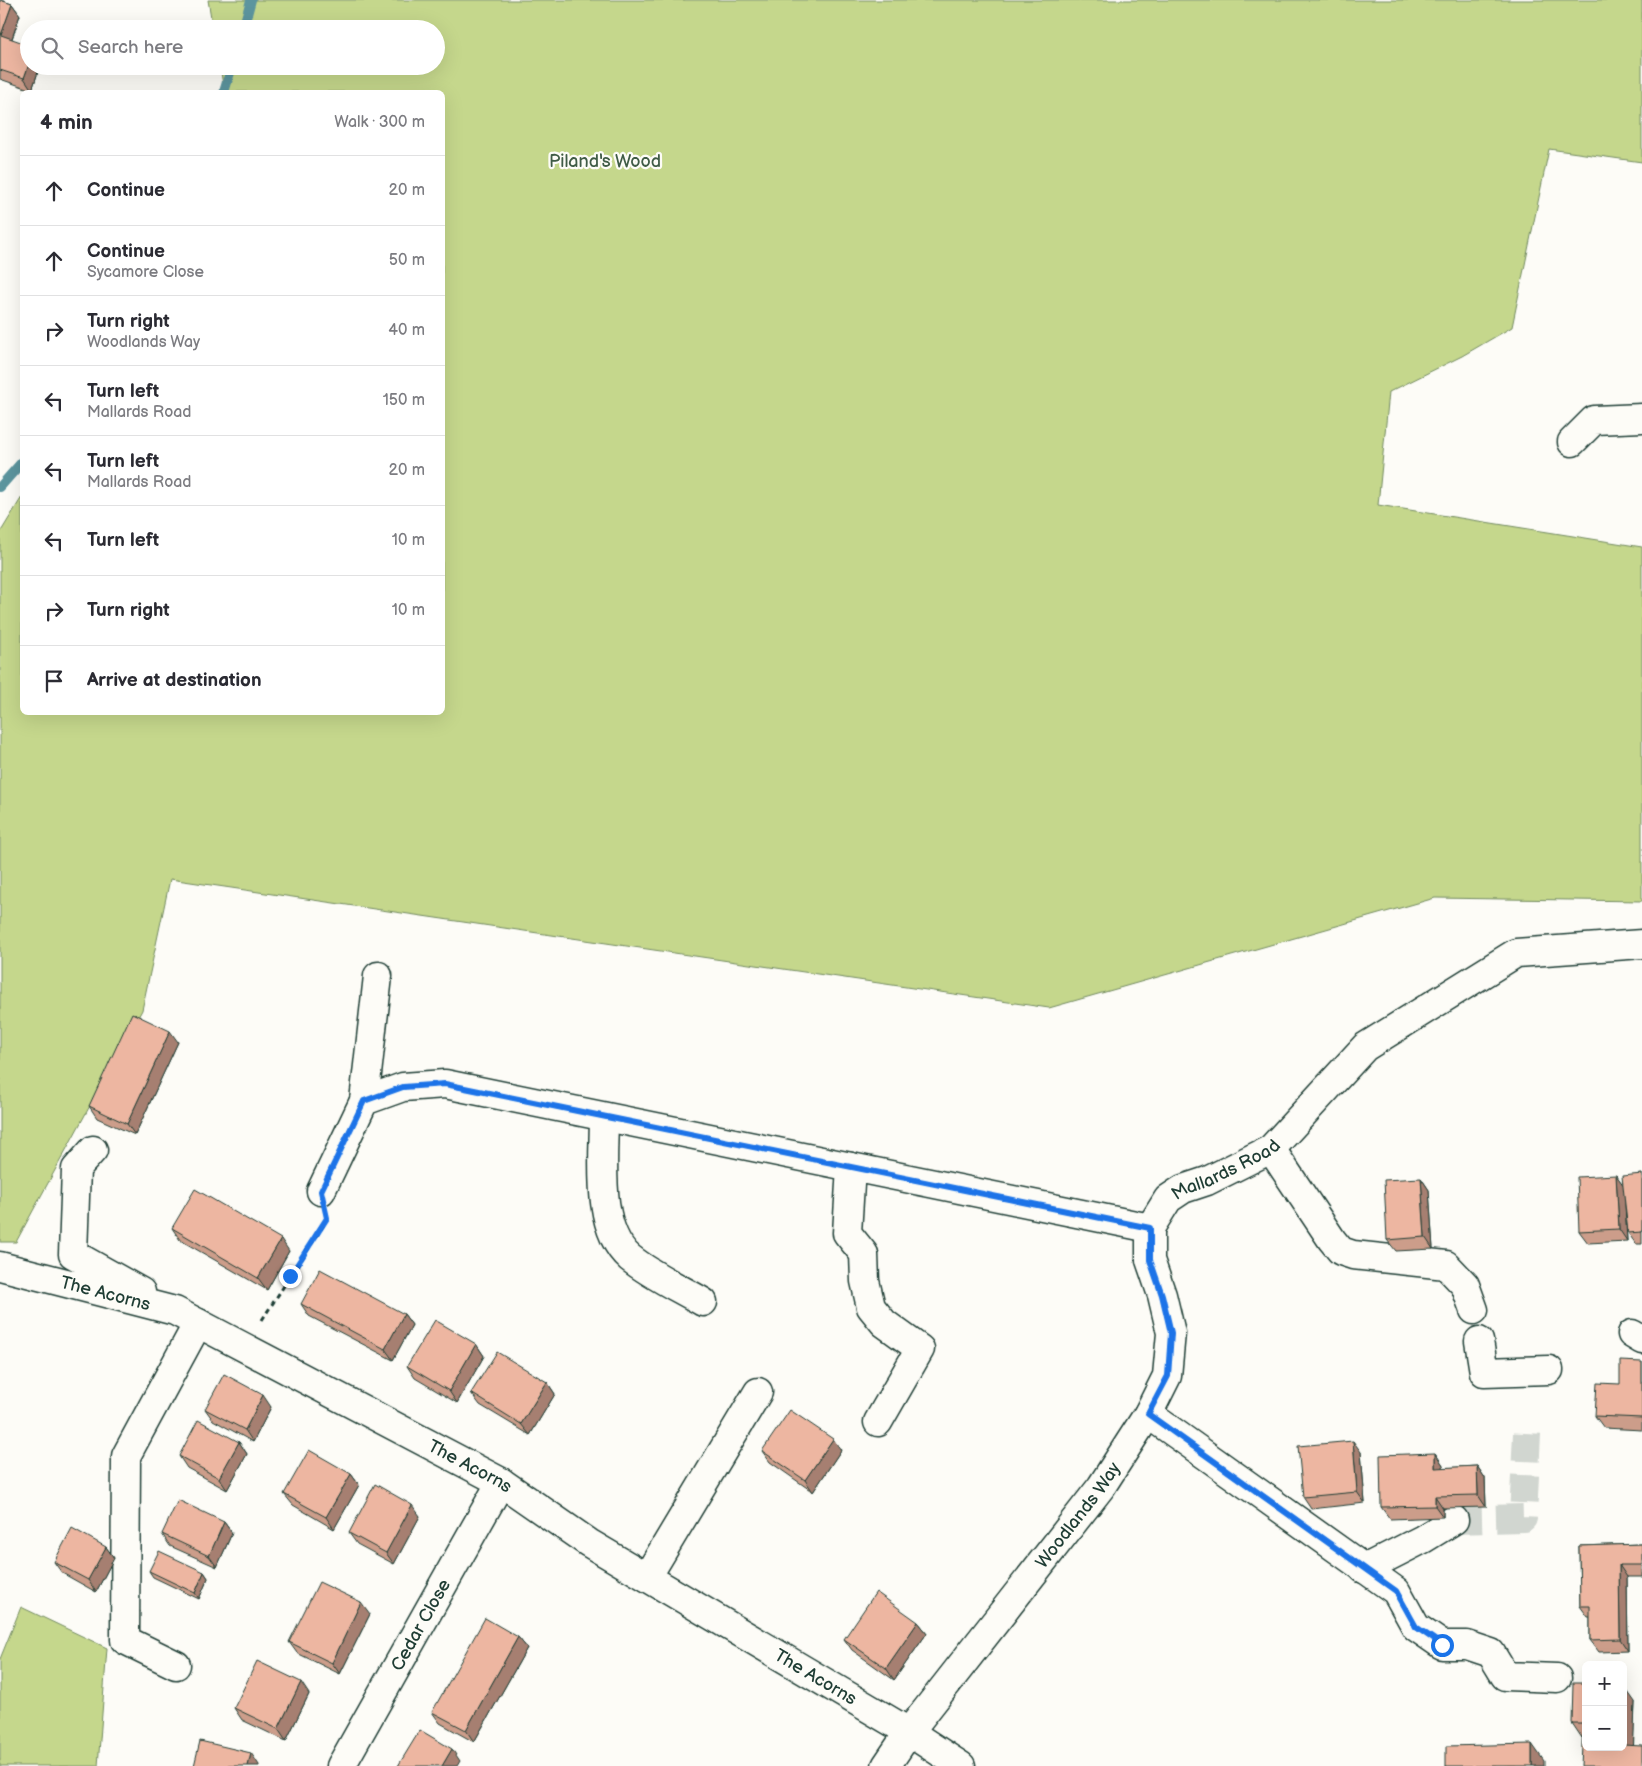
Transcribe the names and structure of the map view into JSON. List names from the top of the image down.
{
  "streets": {
    "street": [
      "Mallards Road",
      "The Acorns",
      "Woodlands Way",
      "Cedar Close"
    ]
  },
  "crossings": [
    ["Mallards Road", "Woodlands Way"],
    ["The Acorns", "Woodlands Way"],
    ["The Acorns", "Cedar Close"]
  ],
  "parks": ["Piland's Wood"],
  "page": {
    "search": "Search here",
    "heading": ["4 min", "Walk · 300 m"],
    "list": [
      ["Continue", "20 m"],
      ["Continue", "Sycamore Close", "50 m"],
      ["Turn right", "Woodlands Way", "40 m"],
      ["Turn left", "Mallards Road", "150 m"],
      ["Turn left", "Mallards Road", "20 m"],
      ["Turn left", "10 m"],
      ["Turn right", "10 m"],
      "Arrive at destination"
    ],
    "map_buttons": ["+", "−"]
  }
}
